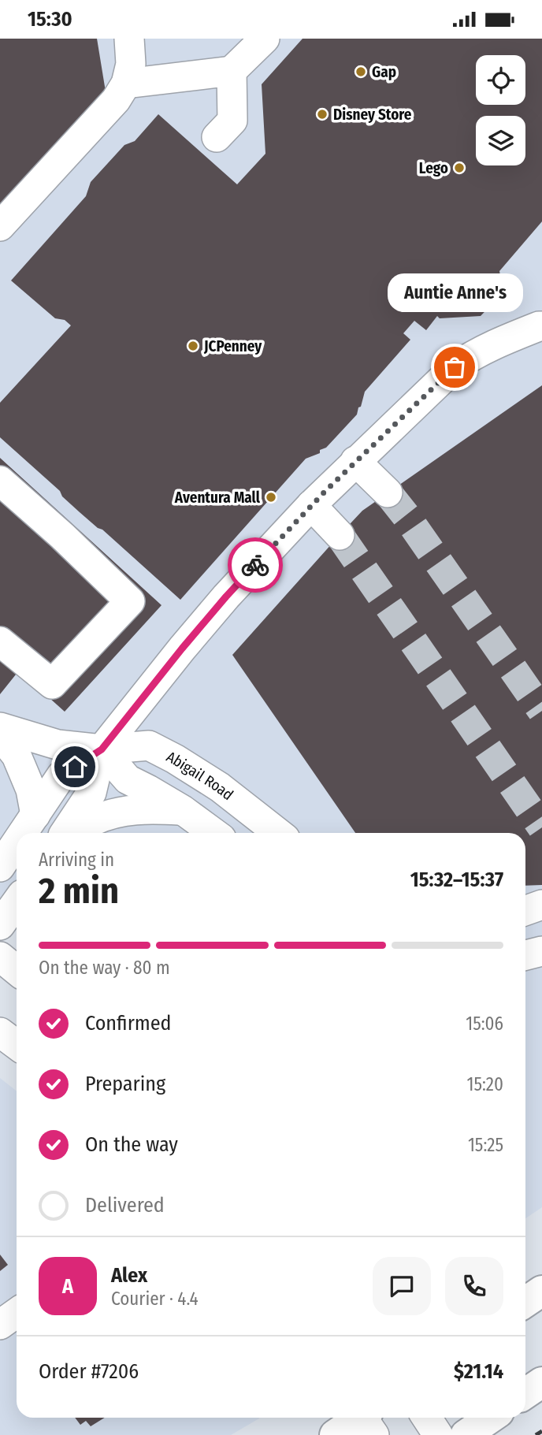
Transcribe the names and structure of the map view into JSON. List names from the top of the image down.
{
  "streets": {
    "street": ["Abigail Road"]
  },
  "places": [
    "Gap",
    "Disney Store",
    "Lego",
    "JCPenney",
    "Auntie Anne's",
    "Aventura Mall"
  ],
  "page": {
    "status": "15:30",
    "bubble": "Auntie Anne's",
    "heading": ["2 min", "Arriving in", "15:32–15:37"],
    "panel": [
      "Alex",
      "Courier · 4.4",
      "Order #7206",
      "$21.14"
    ],
    "bar": "On the way · 80 m",
    "list": [
      ["Confirmed", "15:06"],
      ["Preparing", "15:20"],
      ["On the way", "15:25"],
      "Delivered"
    ],
    "round": "A"
  }
}
